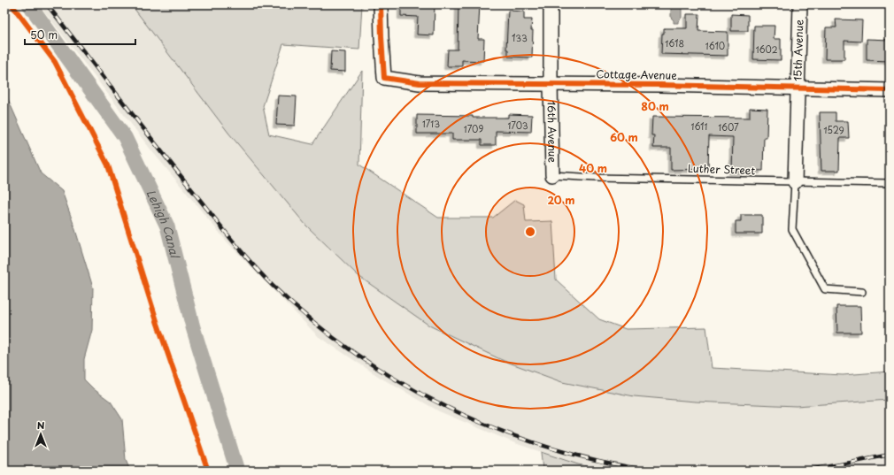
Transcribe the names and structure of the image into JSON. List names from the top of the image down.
{
  "streets": {
    "street": ["15th Avenue", "Cottage Avenue", "16th Avenue"],
    "lane": ["Luther Street"]
  },
  "crossings": [
    ["15th Avenue", "Cottage Avenue"],
    ["15th Avenue", "Luther Street"],
    ["Cottage Avenue", "16th Avenue"],
    ["16th Avenue", "Luther Street"]
  ],
  "water": ["Lehigh Canal"],
  "house_numbers": [
    "133",
    "1618",
    "1610",
    "1602",
    "1713",
    "1703",
    "1611",
    "1607",
    "1709",
    "1529"
  ],
  "scale_bar": "50 m",
  "north": "top",
  "rings": [
    "80 m",
    "60 m",
    "40 m",
    "20 m"
  ]
}
